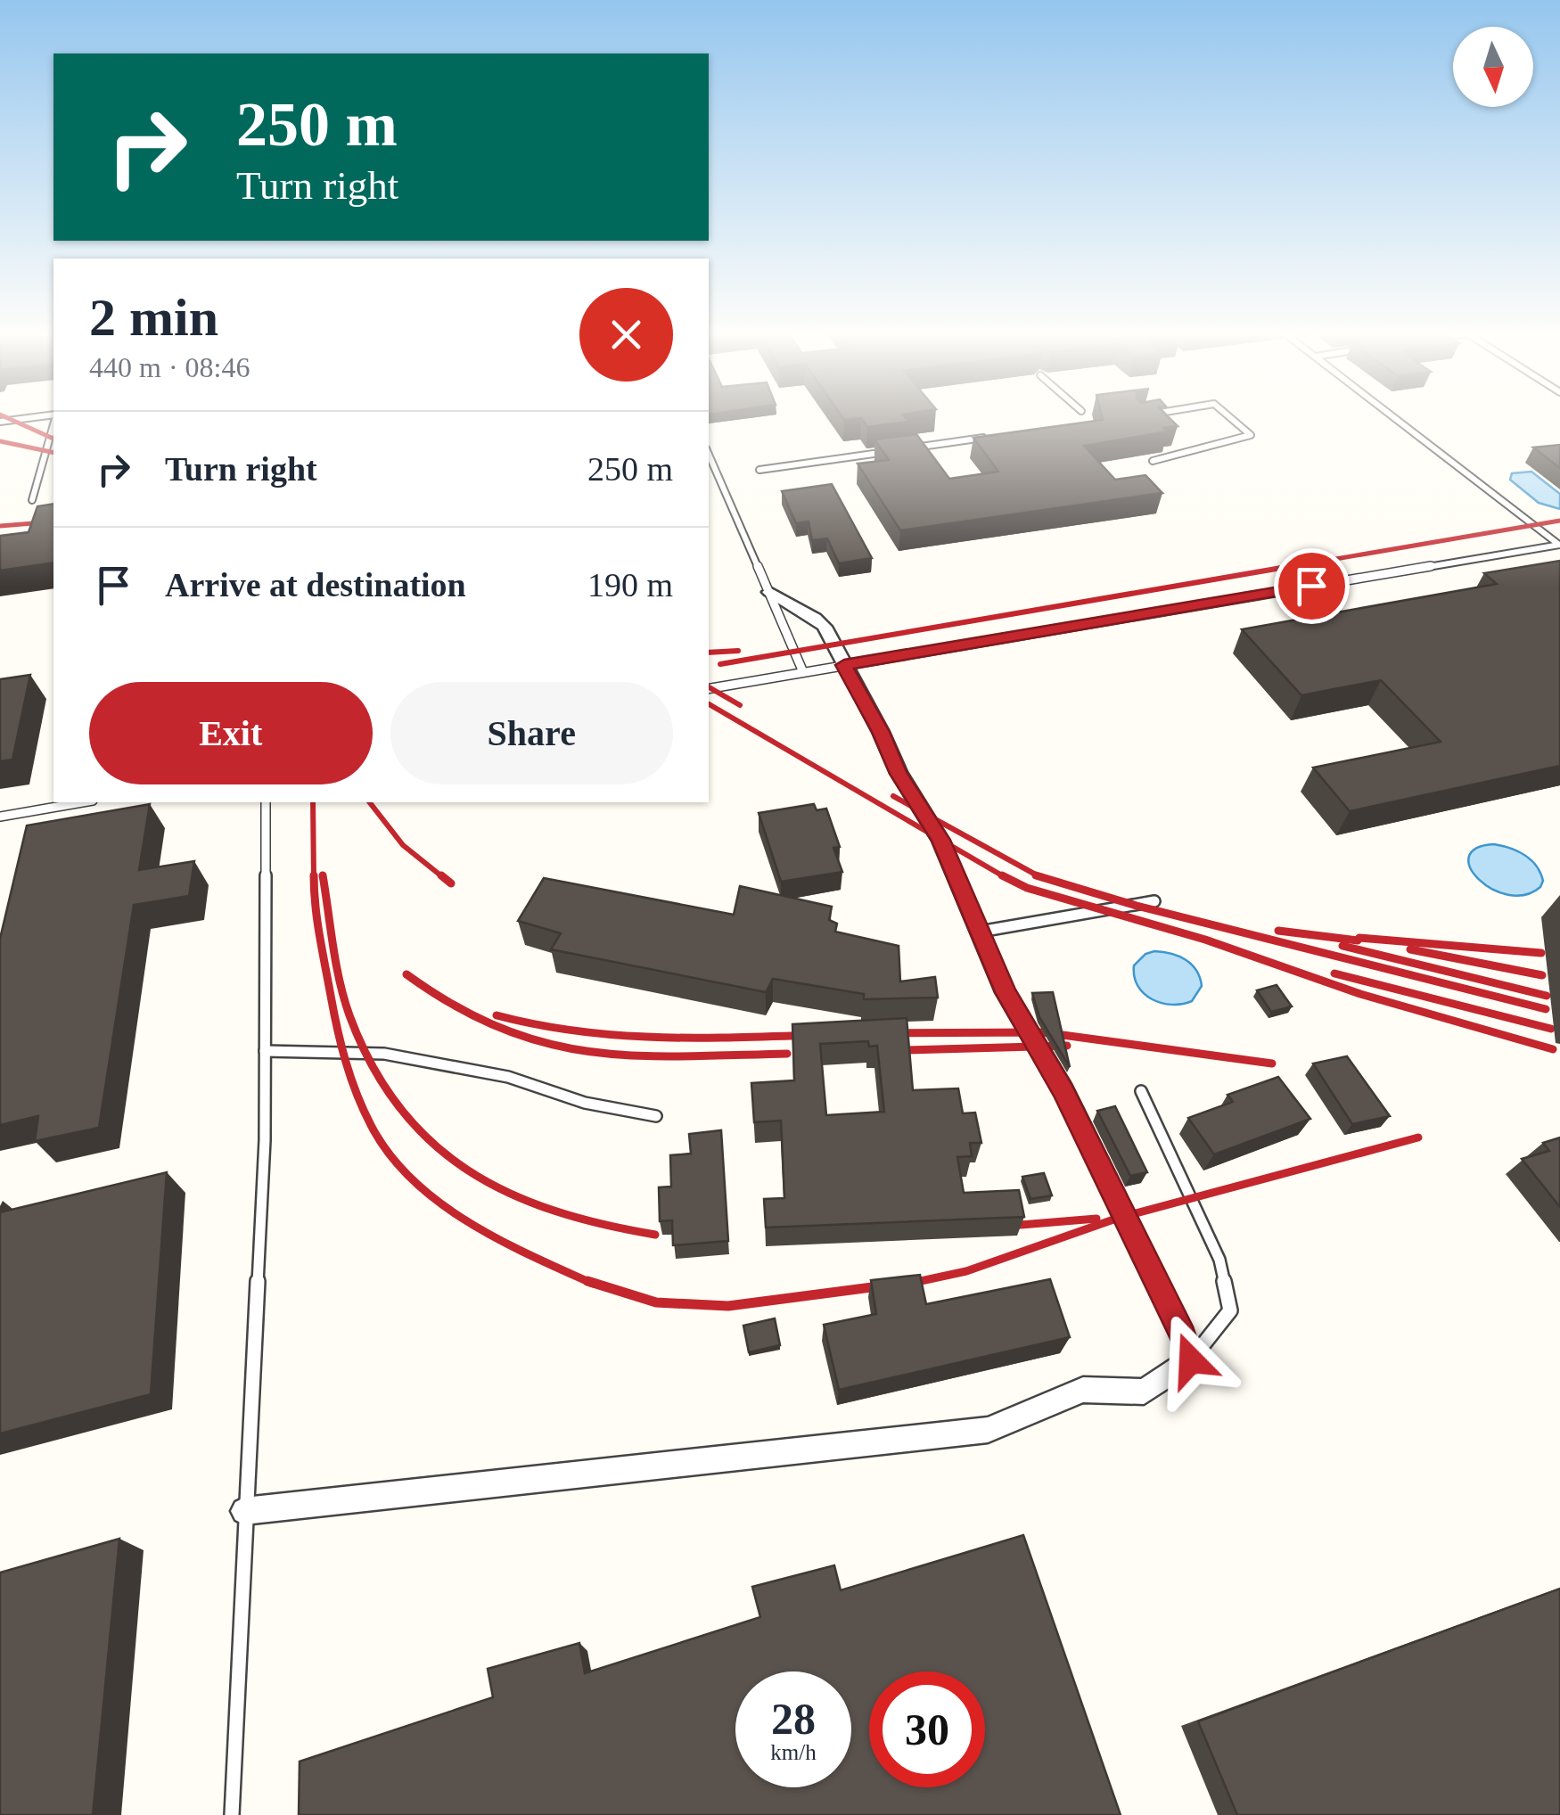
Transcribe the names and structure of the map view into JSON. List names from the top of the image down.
{
  "north": "bottom",
  "page": {
    "turn": ["250 m", "Turn right"],
    "heading": ["2 min", "440 m · 08:46"],
    "list": [
      {
        "name": "Turn right",
        "value": "250 m"
      },
      {
        "name": "Arrive at destination",
        "value": "190 m"
      }
    ],
    "buttons": ["Exit", "Share"],
    "speed": "28 km/h",
    "limit": "30"
  }
}
